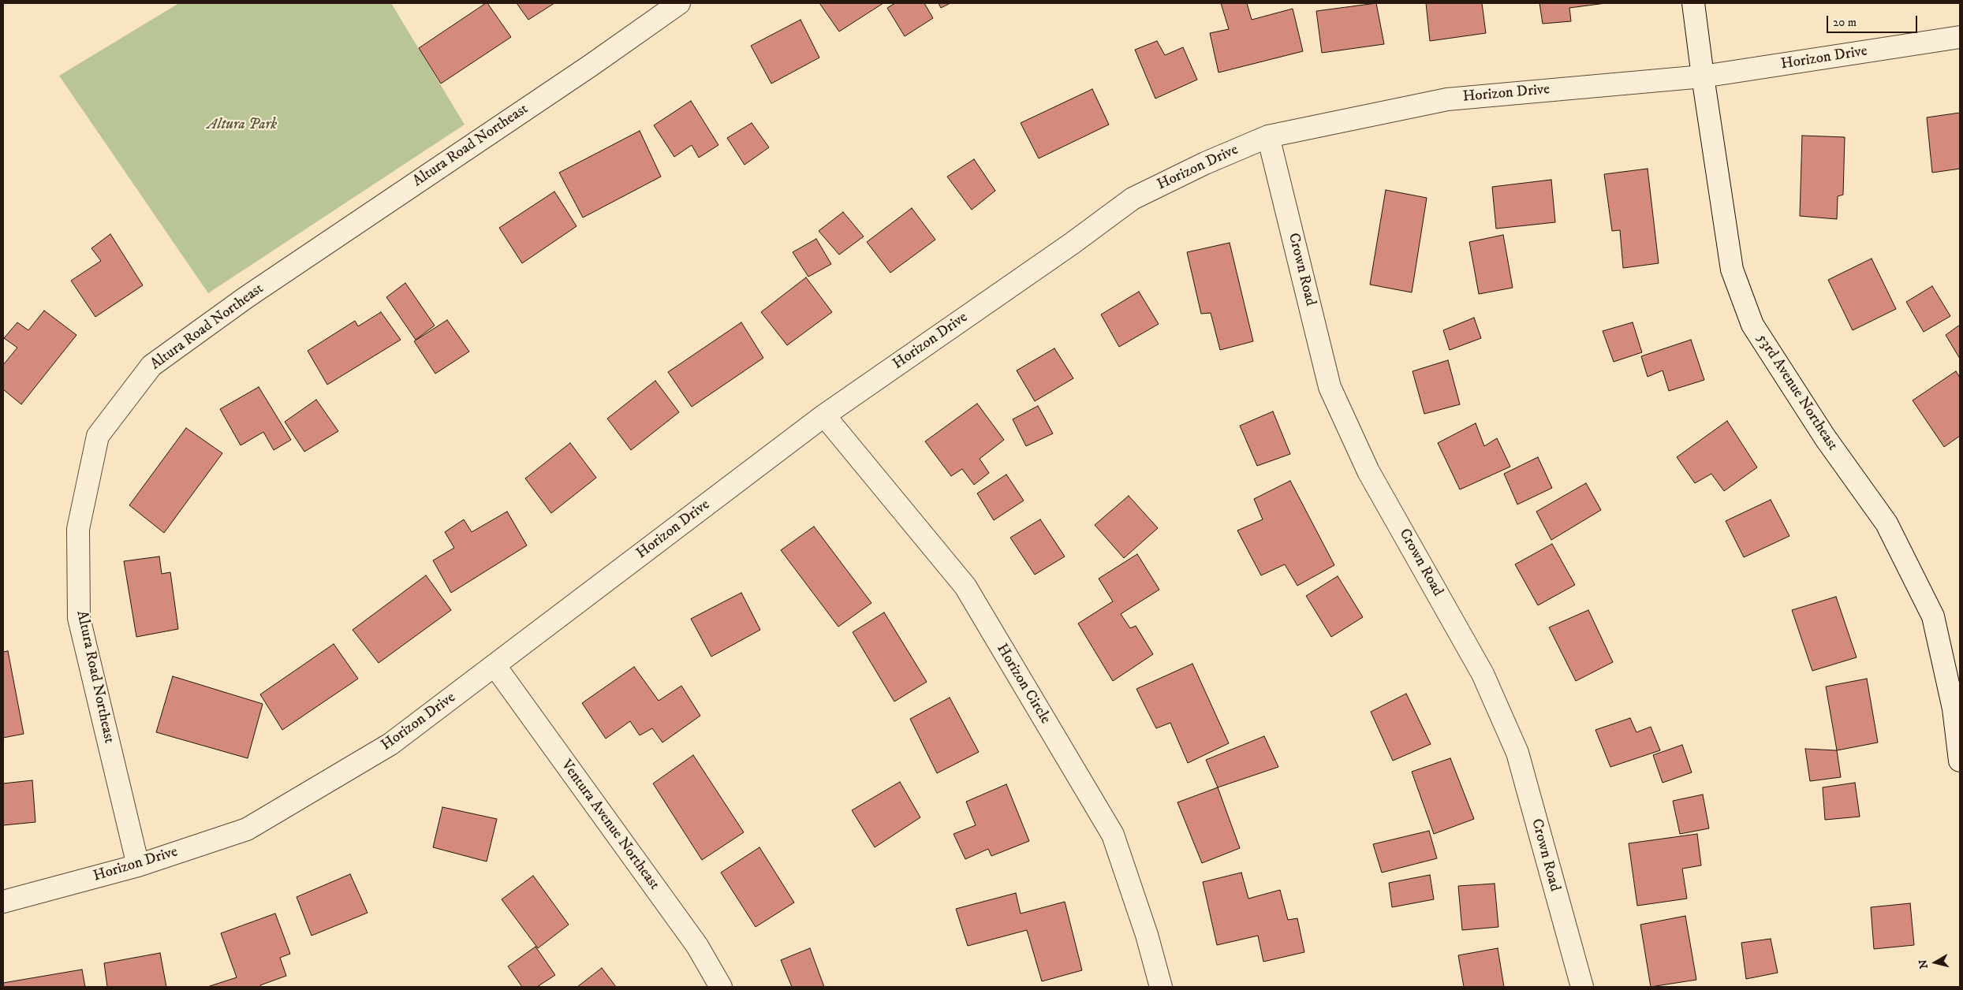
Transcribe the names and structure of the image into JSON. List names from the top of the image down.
{
  "streets": {
    "street": [
      "Horizon Drive",
      "Altura Road Northeast",
      "Crown Road",
      "53rd Avenue Northeast",
      "Horizon Circle",
      "Ventura Avenue Northeast"
    ]
  },
  "crossings": [
    ["Horizon Drive", "Altura Road Northeast"],
    ["Horizon Drive", "Crown Road"],
    ["Horizon Drive", "53rd Avenue Northeast"],
    ["Horizon Drive", "Horizon Circle"],
    ["Horizon Drive", "Ventura Avenue Northeast"]
  ],
  "parks": ["Altura Park"],
  "scale_bar": "20 m",
  "north": "left"
}
